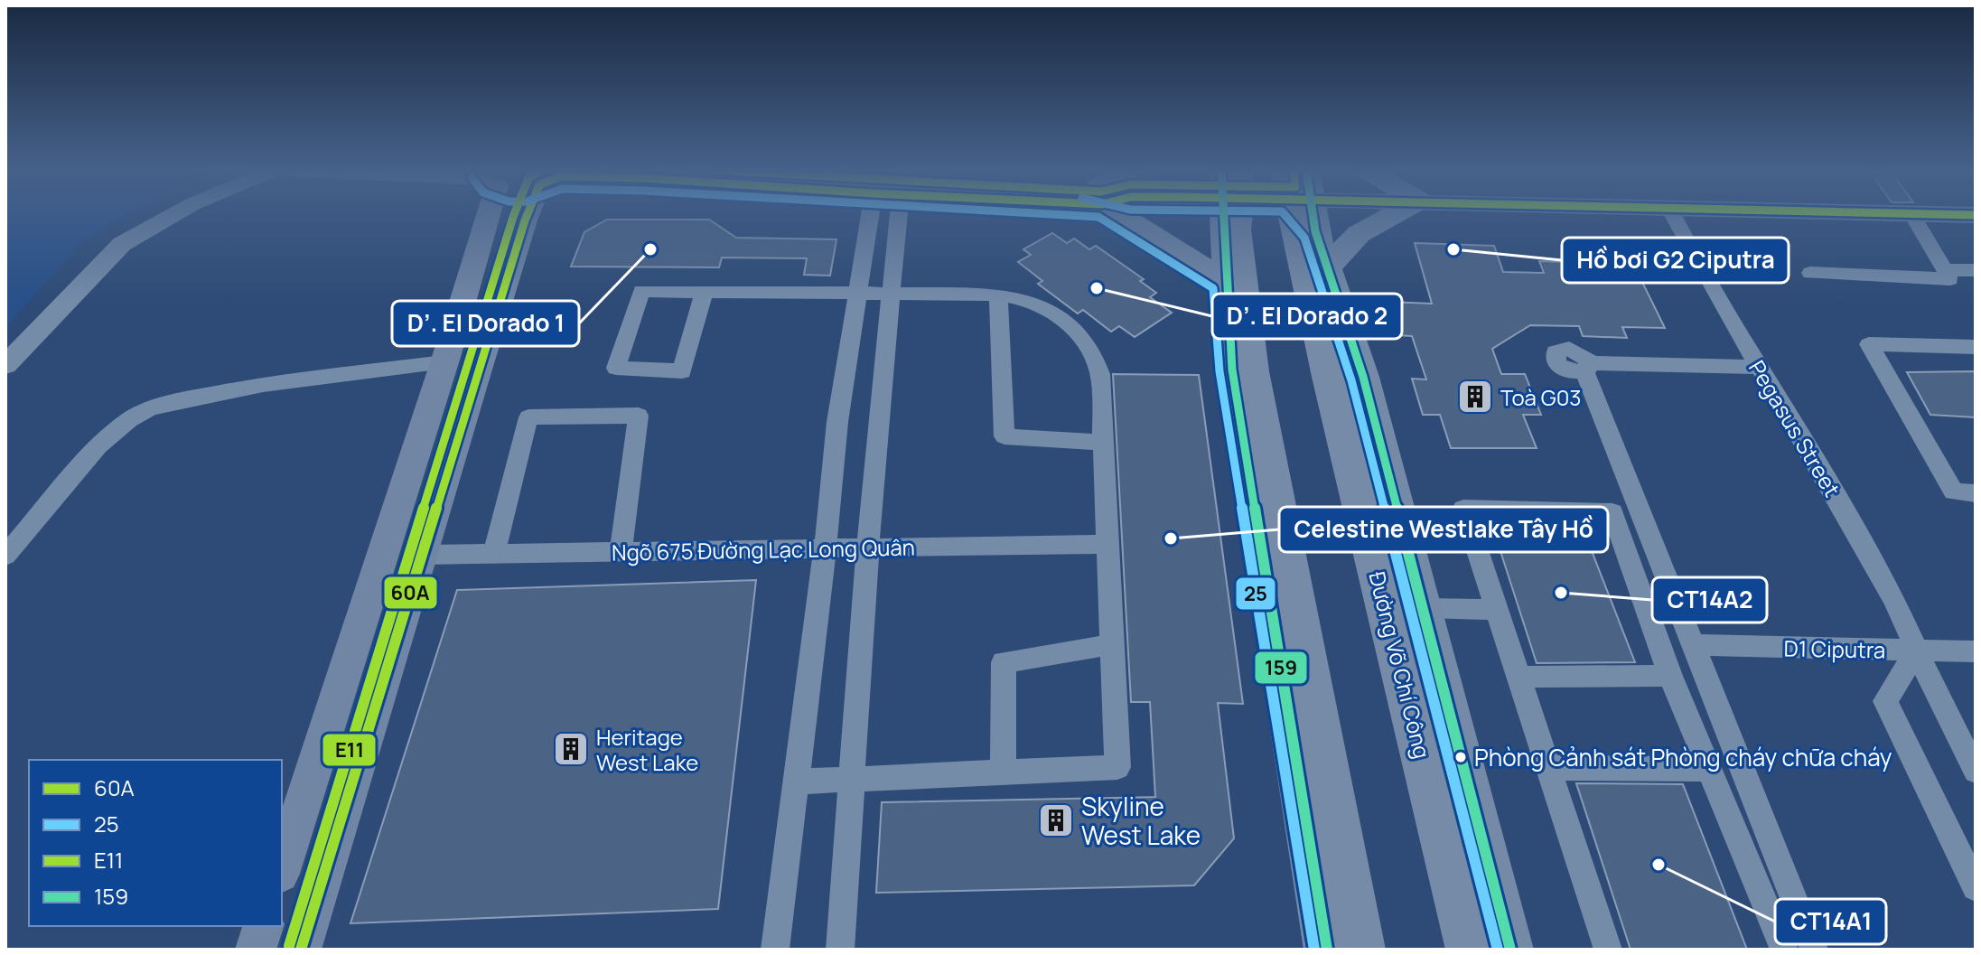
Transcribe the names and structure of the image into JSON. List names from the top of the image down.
{
  "streets": {
    "highway": ["Đường Võ Chí Công"],
    "street": ["Pegasus Street", "Ngõ 675 Đường Lạc Long Quân", "D1 Ciputra"]
  },
  "crossings": [
    ["Pegasus Street", "D1 Ciputra"]
  ],
  "places": {
    "other": [
      "D’. El Dorado 1",
      "Hồ bơi G2 Ciputra",
      "D’. El Dorado 2",
      "Celestine Westlake Tây Hồ",
      "CT14A2",
      "Phòng Cảnh sát Phòng cháy chữa cháy",
      "CT14A1"
    ],
    "building": ["Toà G03", "Heritage West Lake", "Skyline West Lake"]
  },
  "lines": [
    "transit line 60A",
    "transit line 25",
    "transit line E11",
    "transit line 159"
  ],
  "legend": [
    "60A",
    "25",
    "E11",
    "159"
  ]
}
